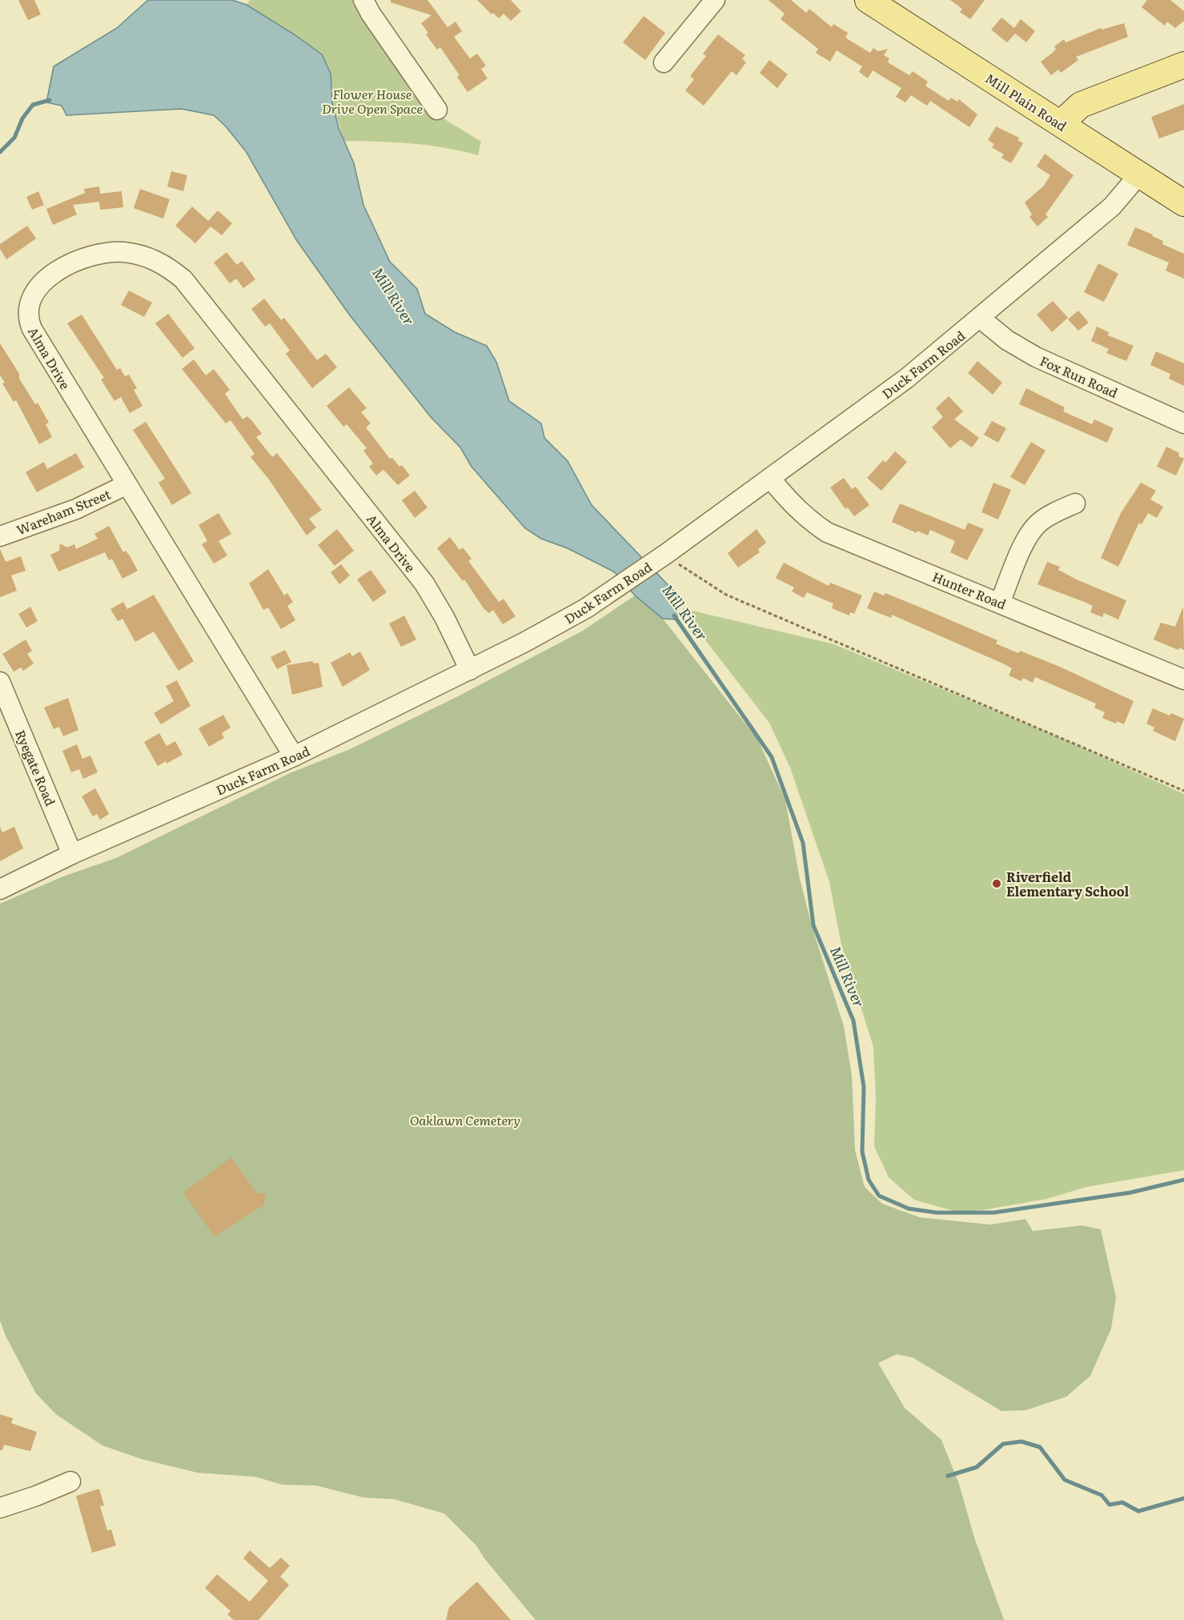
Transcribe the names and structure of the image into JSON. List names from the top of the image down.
{
  "streets": {
    "main road": ["Mill Plain Road"],
    "street": [
      "Alma Drive",
      "Duck Farm Road",
      "Fox Run Road",
      "Wareham Street",
      "Hunter Road",
      "Ryegate Road"
    ]
  },
  "crossings": [
    ["Mill Plain Road", "Duck Farm Road"],
    ["Alma Drive", "Duck Farm Road"],
    ["Alma Drive", "Wareham Street"],
    ["Duck Farm Road", "Fox Run Road"],
    ["Duck Farm Road", "Hunter Road"],
    ["Duck Farm Road", "Ryegate Road"]
  ],
  "water": ["Mill River"],
  "parks": ["Flower House Drive Open Space", "Oaklawn Cemetery"],
  "places": ["Riverfield Elementary School"]
}
